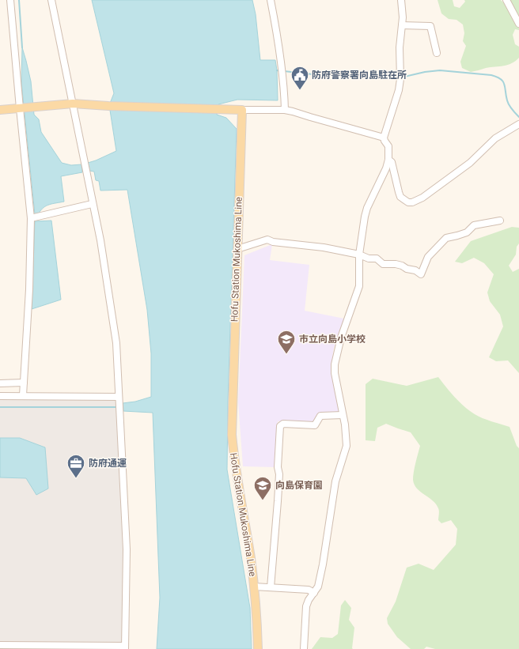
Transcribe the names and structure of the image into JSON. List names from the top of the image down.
{
  "streets": {
    "main road": ["Hofu Station Mukoshima Line"]
  },
  "places": {
    "public building": ["防府警察署向島駐在所"],
    "school or university": ["市立向島小学校", "向島保育園"],
    "office": ["防府通運"]
  }
}
